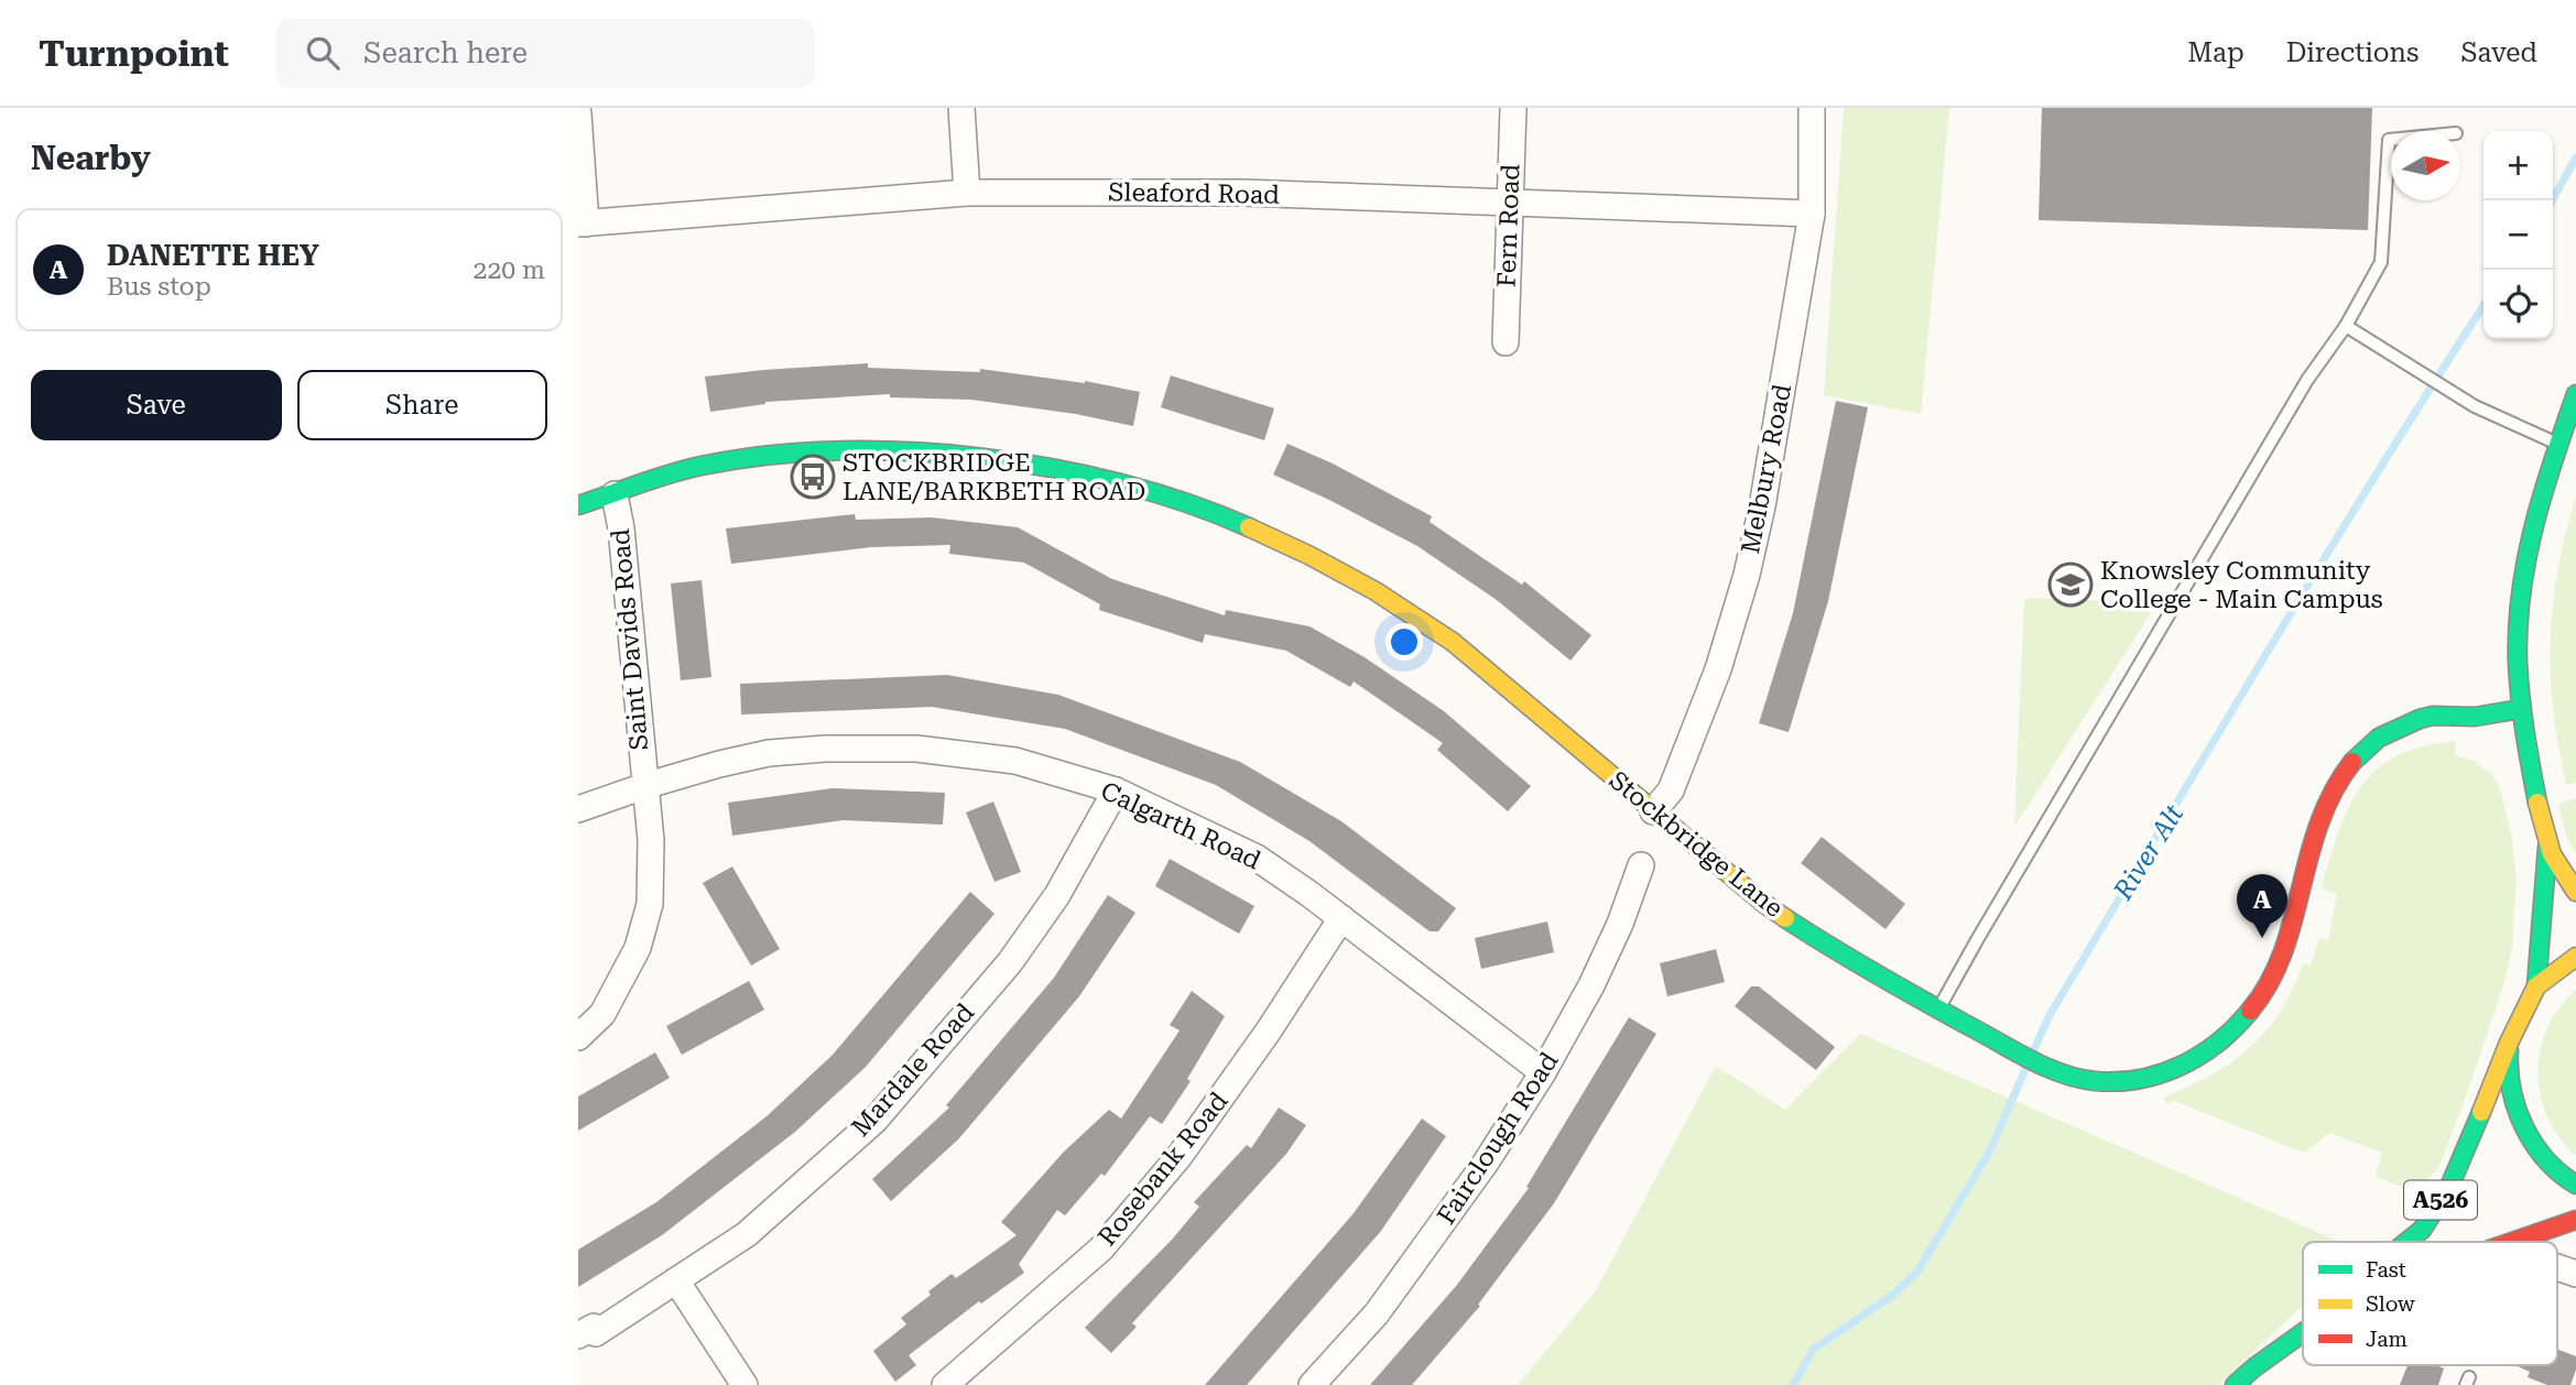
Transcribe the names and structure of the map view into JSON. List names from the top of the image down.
{
  "streets": {
    "main road": ["Stockbridge Lane", "A526"],
    "street": [
      "Sleaford Road",
      "Fern Road",
      "Melbury Road",
      "Saint Davids Road",
      "Calgarth Road",
      "Mardale Road",
      "Fairclough Road",
      "Rosebank Road"
    ]
  },
  "crossings": [
    ["Sleaford Road", "Fern Road"],
    ["Sleaford Road", "Melbury Road"],
    ["Melbury Road", "Stockbridge Lane"],
    ["Saint Davids Road", "Calgarth Road"],
    ["Saint Davids Road", "Stockbridge Lane"],
    ["Calgarth Road", "Mardale Road"],
    ["Calgarth Road", "Fairclough Road"],
    ["Calgarth Road", "Rosebank Road"]
  ],
  "water": ["River Alt"],
  "places": {
    "bus stop": ["STOCKBRIDGE LANE/BARKBETH ROAD"],
    "school or university": ["Knowsley Community College - Main Campus"]
  },
  "legend": ["Fast", "Slow", "Jam"],
  "north": "right",
  "page": {
    "header": "Turnpoint",
    "search": "Search here",
    "nav": ["Map", "Directions", "Saved"],
    "heading": "Nearby",
    "map_buttons": ["+", "−"],
    "list": [
      {
        "mark": "A",
        "name": "DANETTE HEY",
        "note": "Bus stop",
        "value": "220 m"
      }
    ],
    "buttons": ["Save", "Share"],
    "pins": "A"
  }
}
